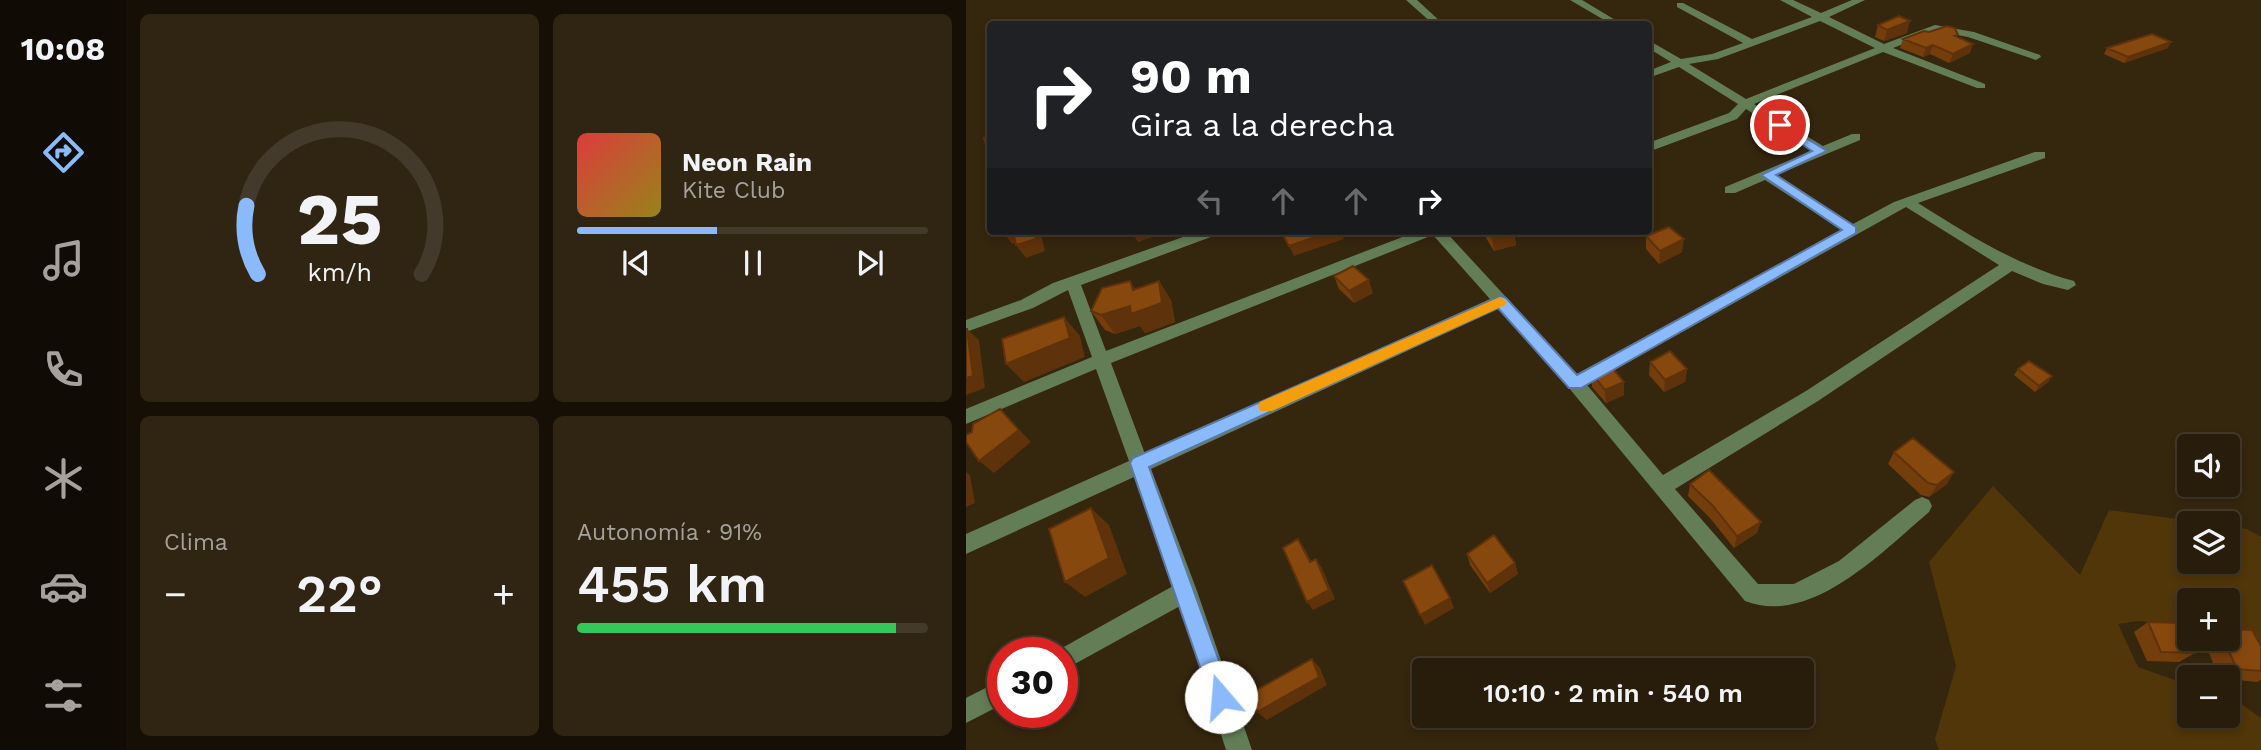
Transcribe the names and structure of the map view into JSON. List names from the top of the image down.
{
  "page": {
    "tabs": "10:08",
    "turn": ["90 m", "Gira a la derecha"],
    "song": ["Neon Rain", "Kite Club"],
    "tile": [
      "Clima",
      ["Autonomía · 91%", "455 km"]
    ],
    "map_buttons": ["+", "−"],
    "heat": ["−", "22°", "+"],
    "limit": "30",
    "trip": "10:10 · 2 min · 540 m",
    "gauge": ["25", "km/h"]
  }
}
